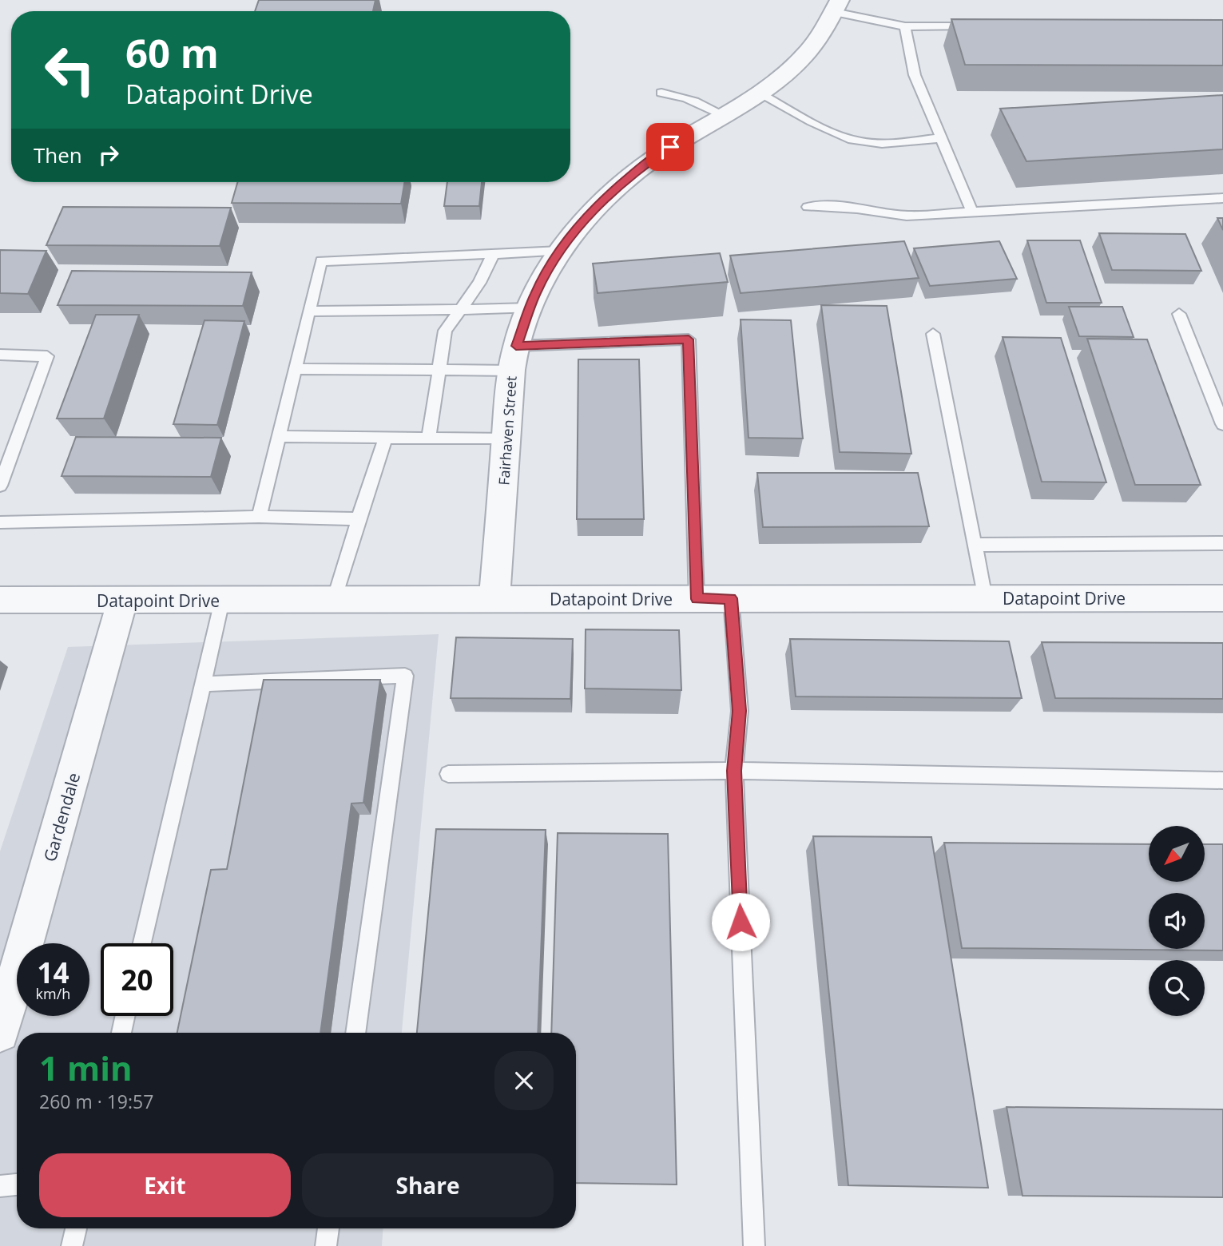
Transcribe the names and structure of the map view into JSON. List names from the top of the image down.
{
  "streets": {
    "street": ["Fairhaven Street", "Datapoint Drive", "Gardendale"]
  },
  "crossings": [
    ["Fairhaven Street", "Datapoint Drive"],
    ["Datapoint Drive", "Gardendale"]
  ],
  "north": "bottom left",
  "page": {
    "turn": ["60 m", "Datapoint Drive"],
    "then": "Then",
    "speed": "14 km/h",
    "limit": "20",
    "heading": ["1 min", "260 m · 19:57"],
    "buttons": ["Exit", "Share"]
  }
}
